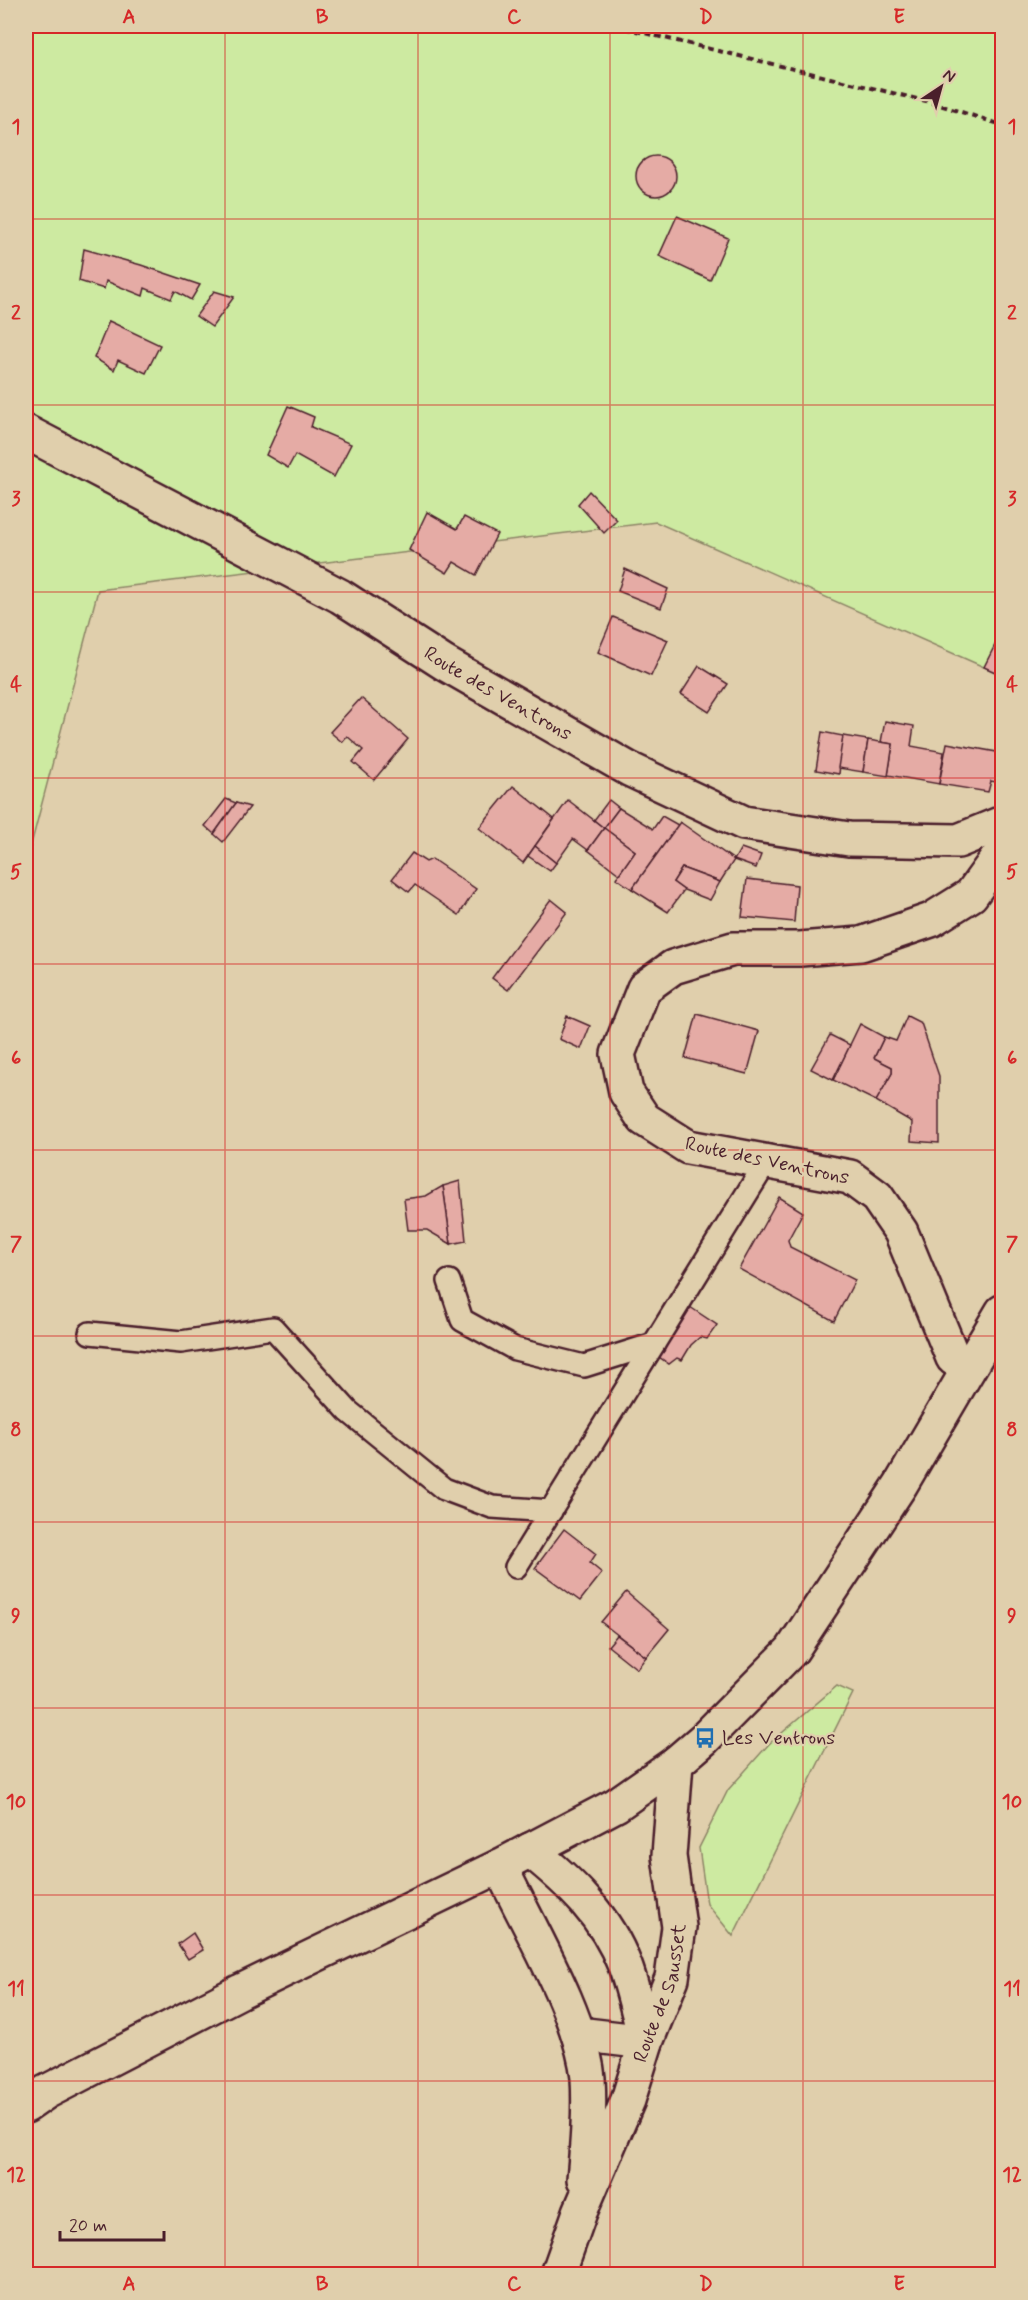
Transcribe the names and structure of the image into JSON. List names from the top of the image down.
{
  "streets": {
    "main road": ["Route des Ventrons", "Route de Sausset"]
  },
  "places": {
    "bus stop": ["Les Ventrons"]
  },
  "scale_bar": "20 m",
  "north": "top right",
  "grid": {
    "columns": [
      "A",
      "B",
      "C",
      "D",
      "E"
    ],
    "rows": [
      "1",
      "2",
      "3",
      "4",
      "5",
      "6",
      "7",
      "8",
      "9",
      "10",
      "11",
      "12"
    ]
  }
}
